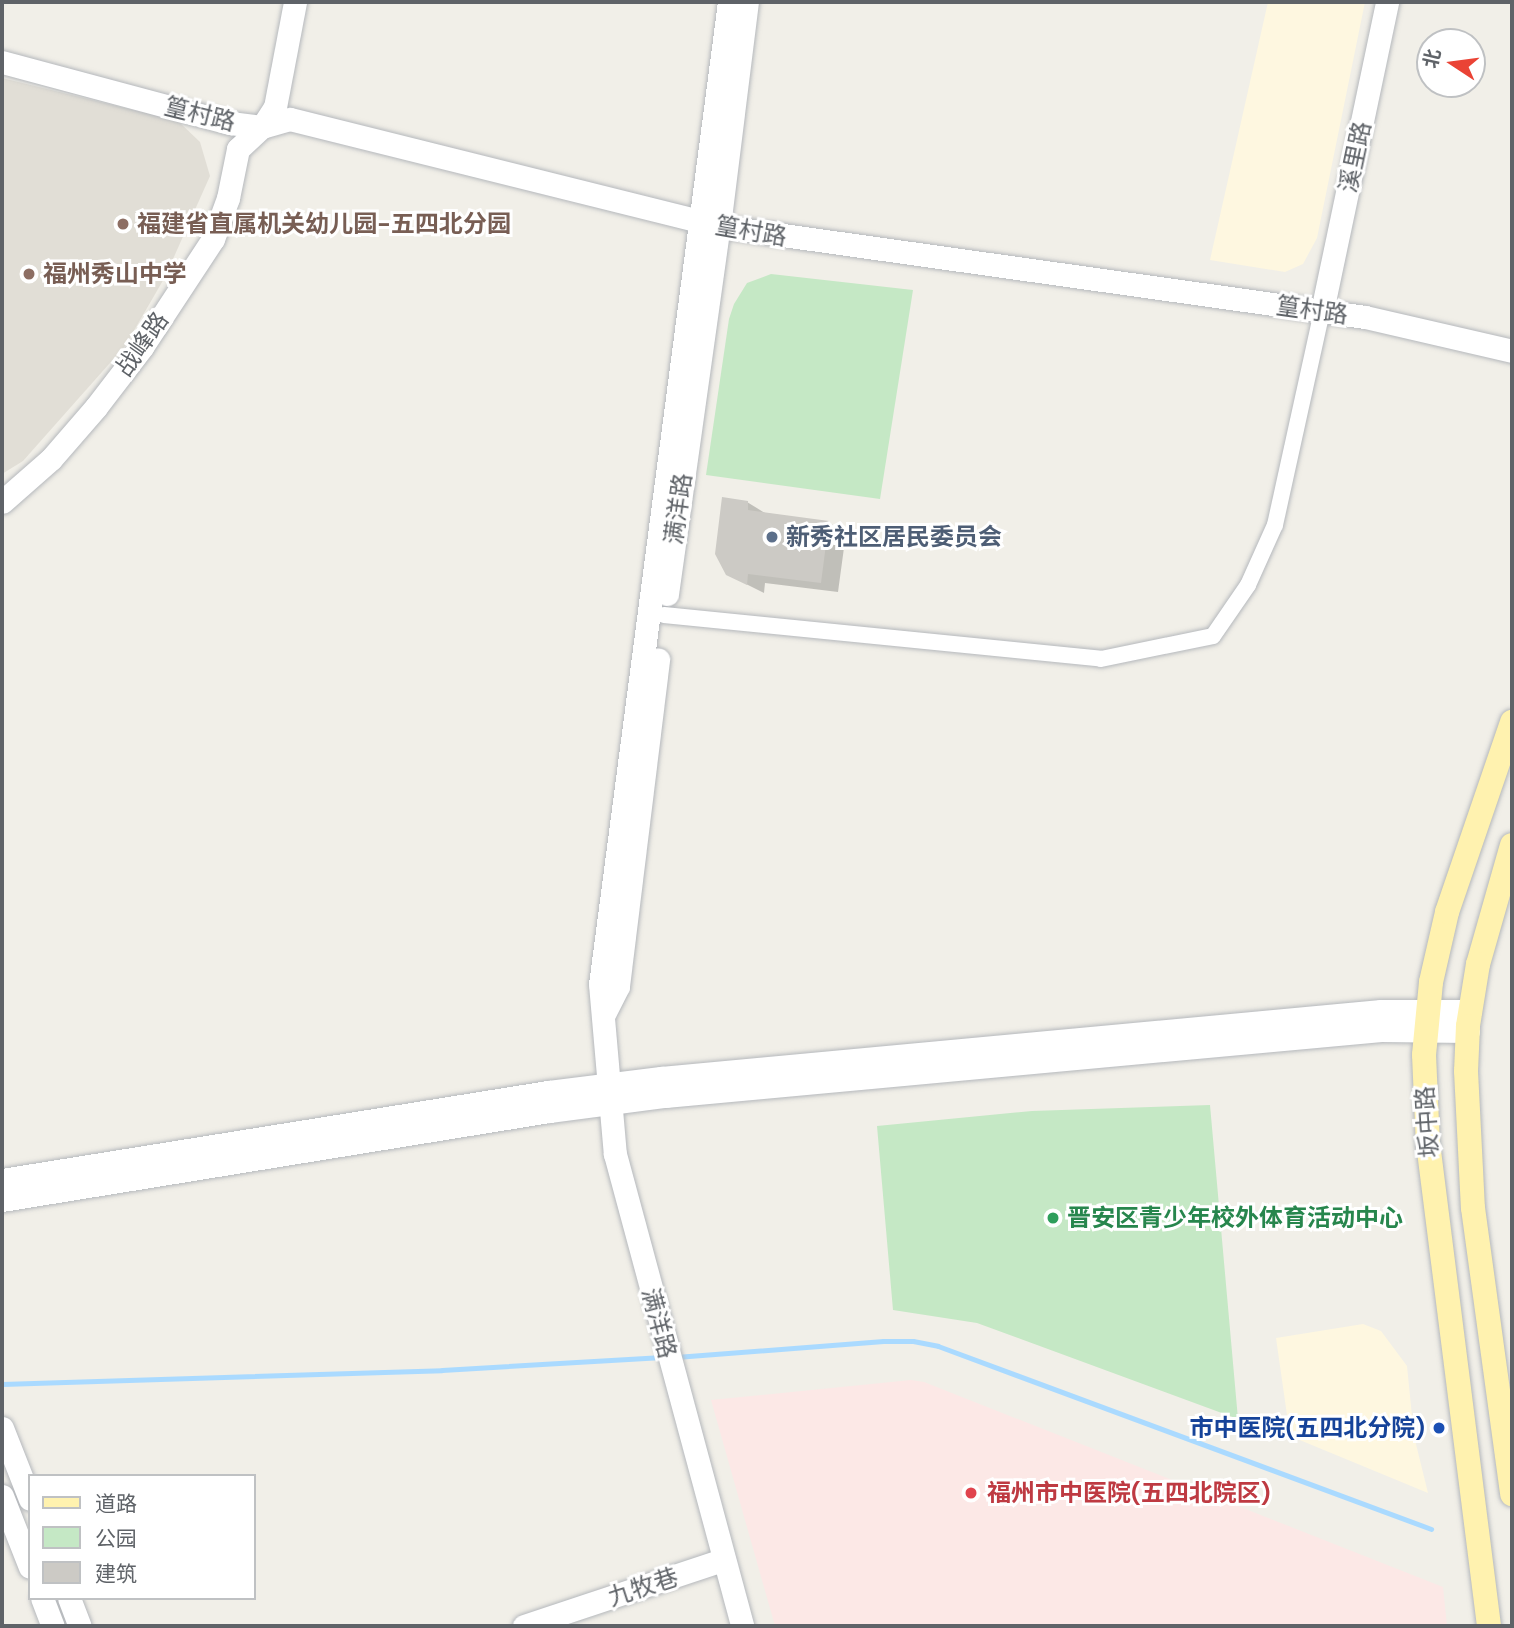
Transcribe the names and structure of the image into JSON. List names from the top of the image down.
{
  "streets": {
    "main road": ["坂中路"],
    "street": [
      "篁村路",
      "溪里路",
      "战峰路",
      "满洋路",
      "九牧巷"
    ]
  },
  "crossings": [
    ["篁村路", "溪里路"],
    ["篁村路", "战峰路"],
    ["篁村路", "满洋路"],
    ["满洋路", "九牧巷"]
  ],
  "places": [
    "福建省直属机关幼儿园-五四北分园",
    "福州秀山中学",
    "新秀社区居民委员会",
    "晋安区青少年校外体育活动中心",
    "市中医院(五四北分院)",
    "福州市中医院(五四北院区)"
  ],
  "legend": ["道路", "公园", "建筑"],
  "north": "left"
}
